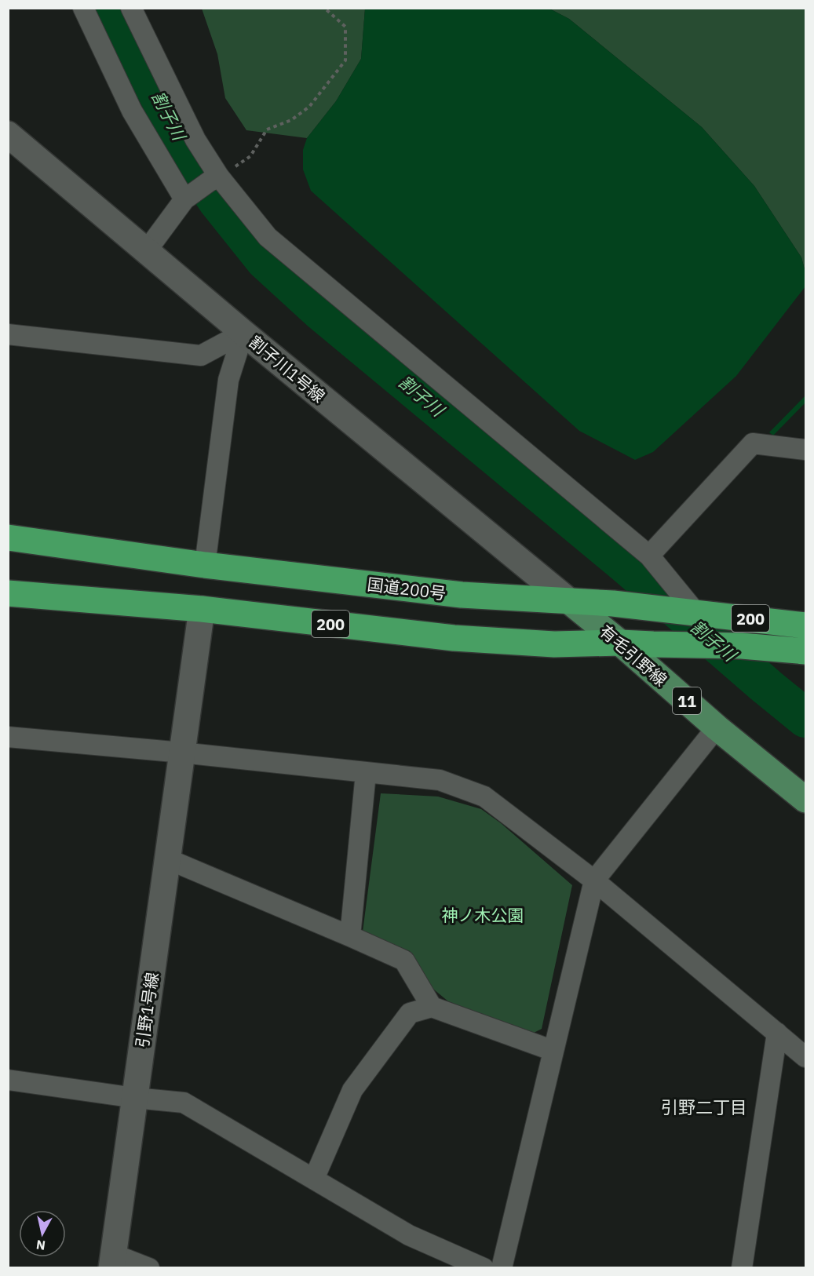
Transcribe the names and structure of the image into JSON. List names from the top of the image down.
{
  "streets": {
    "highway": ["国道200号", "200"],
    "main road": ["有毛引野線", "11"],
    "street": ["割子川1号線", "引野1号線"]
  },
  "crossings": [
    ["割子川1号線", "国道200号"],
    ["割子川1号線", "有毛引野線"],
    ["国道200号", "有毛引野線"],
    ["200", "有毛引野線"],
    ["200", "引野1号線"]
  ],
  "districts": ["引野二丁目"],
  "water": ["割子川"],
  "parks": ["神ノ木公園"],
  "north": "bottom"
}
